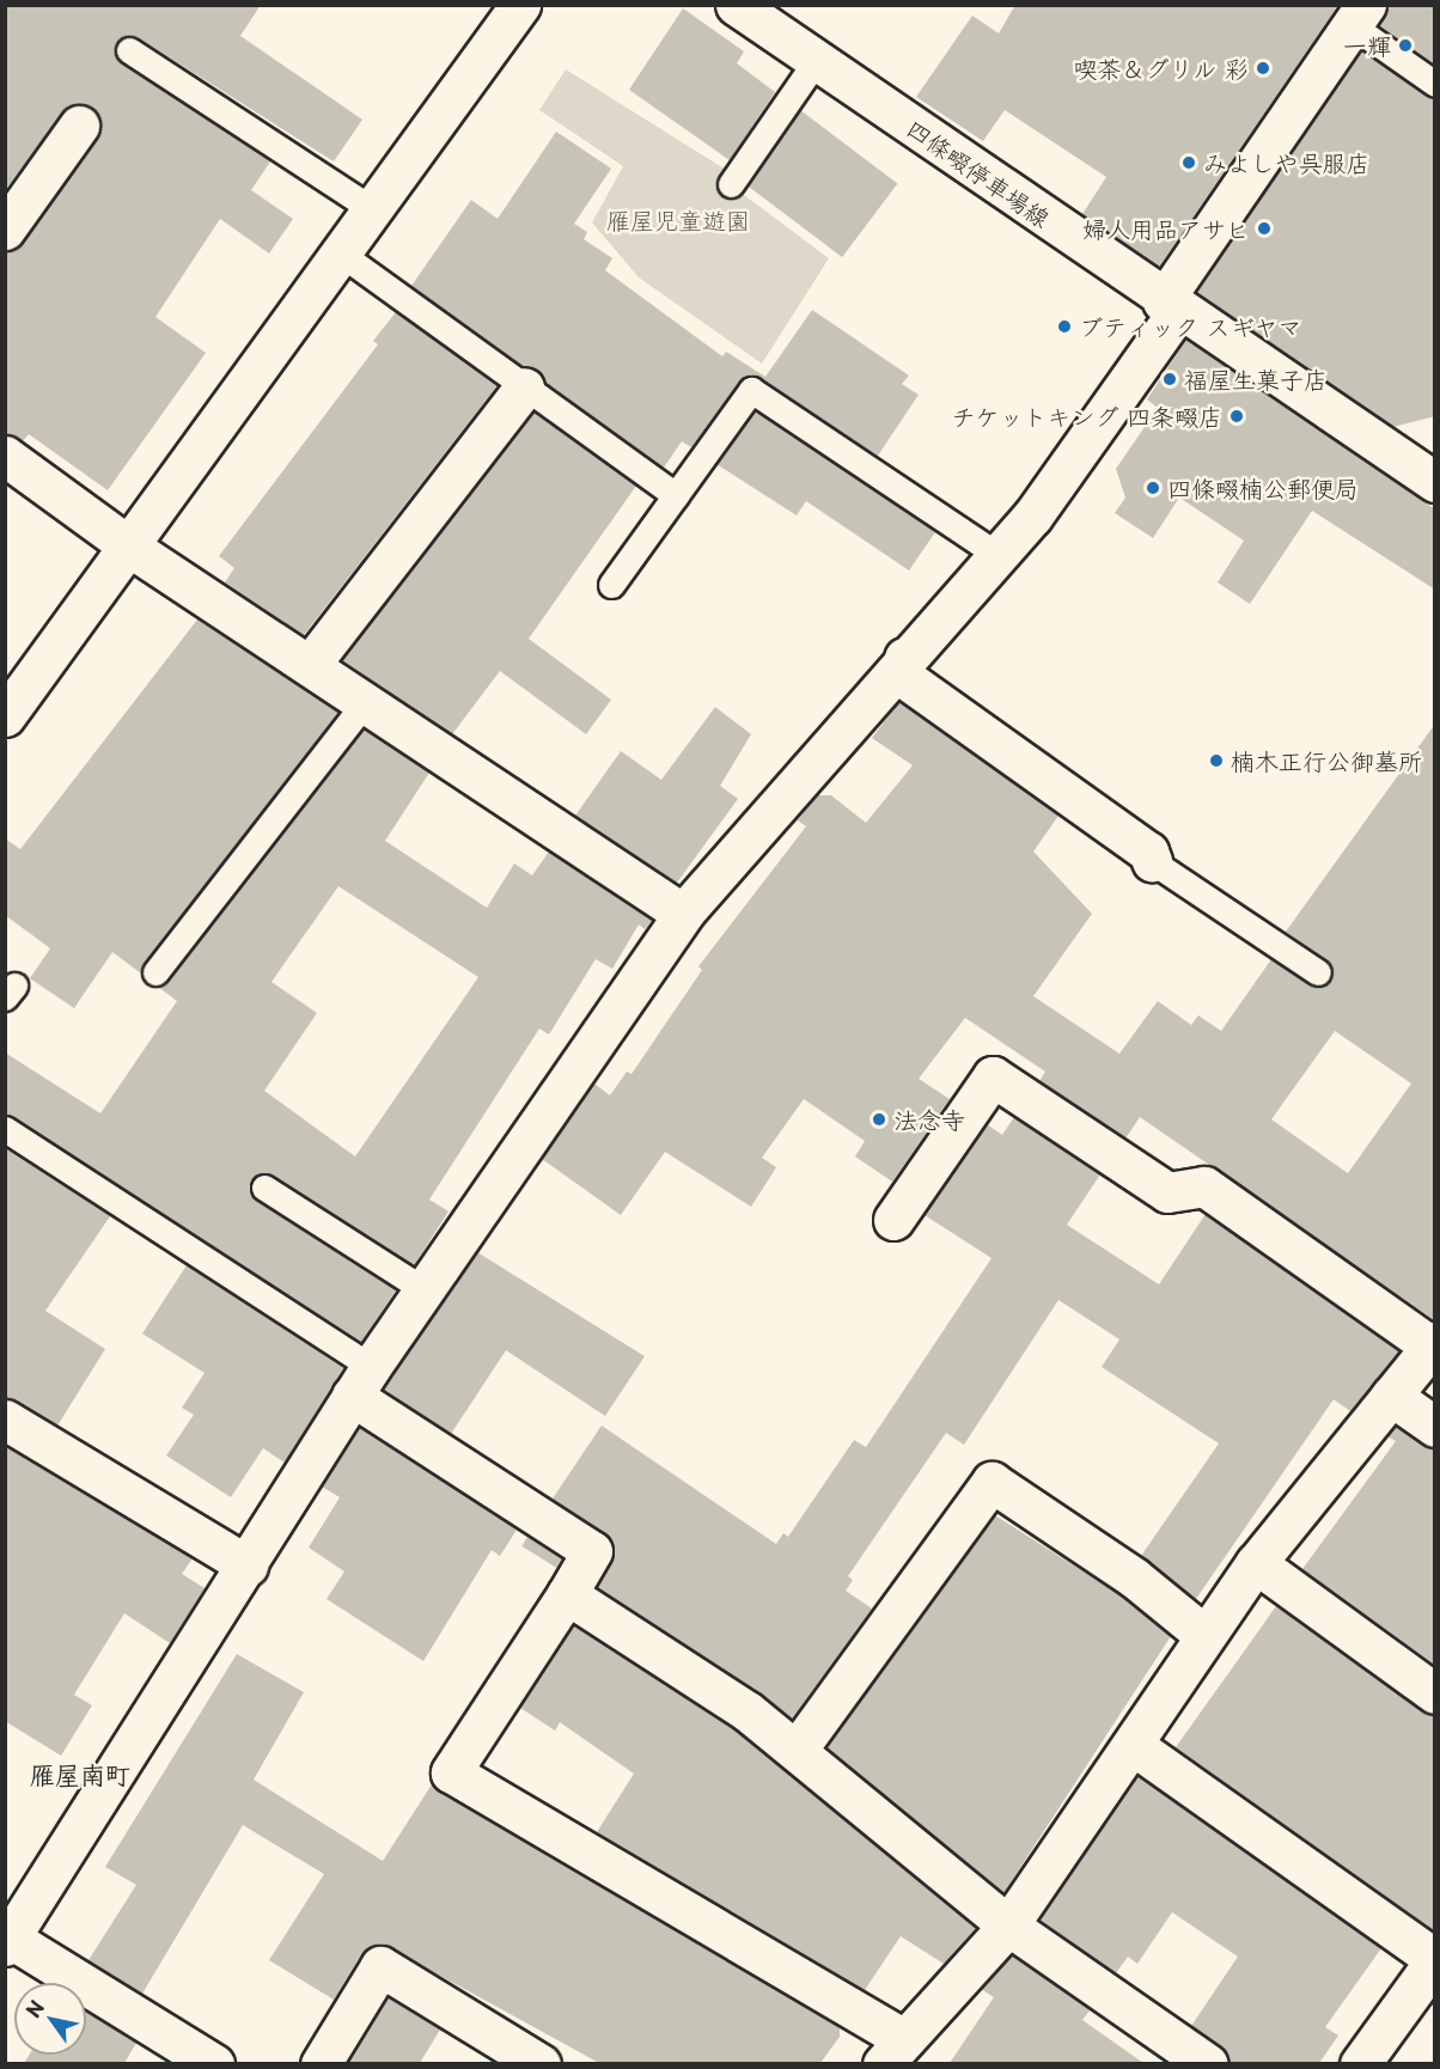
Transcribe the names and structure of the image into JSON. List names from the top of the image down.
{
  "streets": {
    "street": ["四條畷停車場線"]
  },
  "districts": ["雁屋南町"],
  "parks": ["雁屋児童遊園"],
  "places": [
    "一輝",
    "喫茶＆グリル 彩",
    "みよしや呉服店",
    "婦人用品アサヒ",
    "ブティック スギヤマ",
    "福屋生菓子店",
    "チケットキング 四条畷店",
    "四條畷楠公郵便局",
    "楠木正行公御墓所",
    "法念寺"
  ],
  "north": "top left"
}
